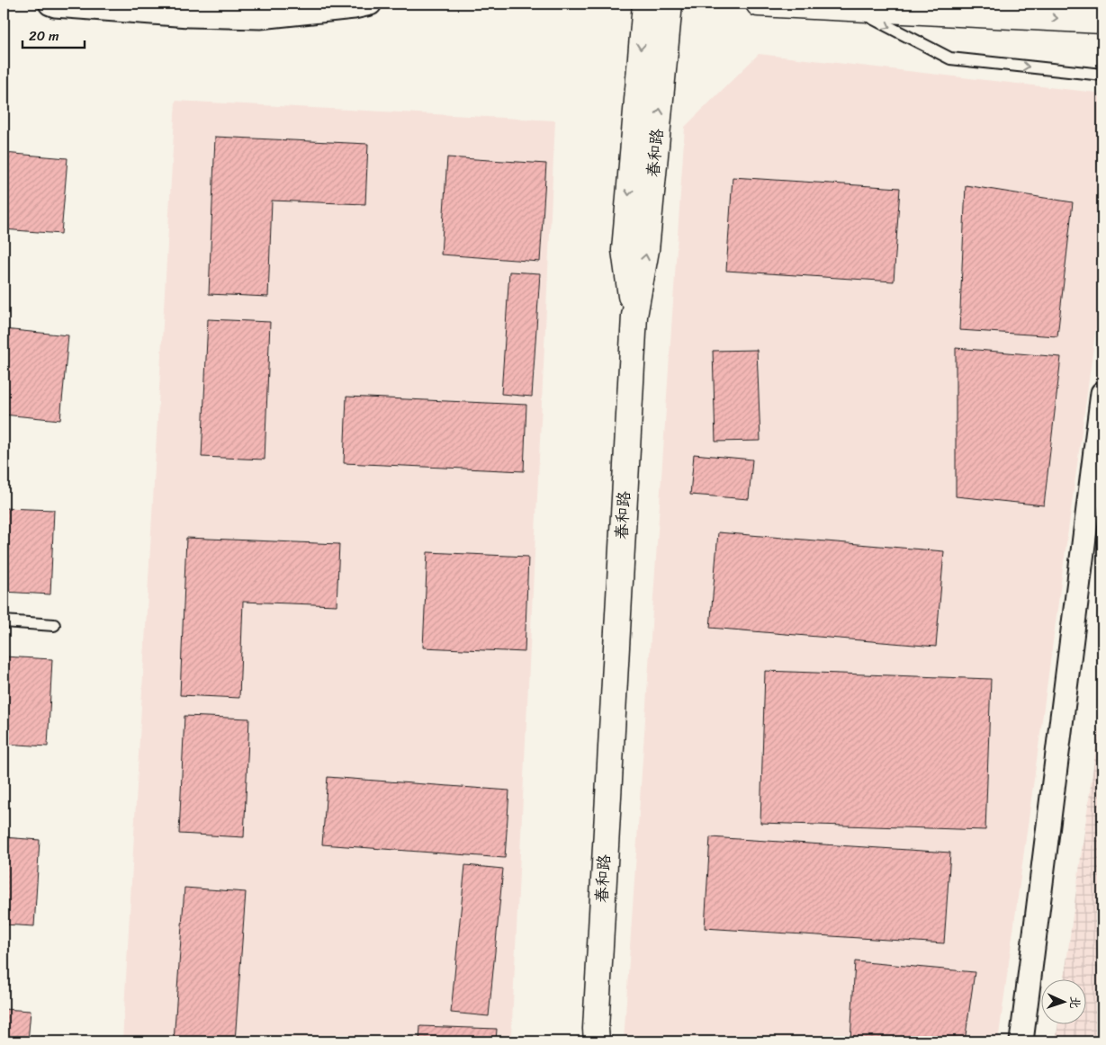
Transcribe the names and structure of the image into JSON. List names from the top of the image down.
{
  "streets": {
    "street": ["春和路"]
  },
  "scale_bar": "20 m",
  "north": "right"
}
